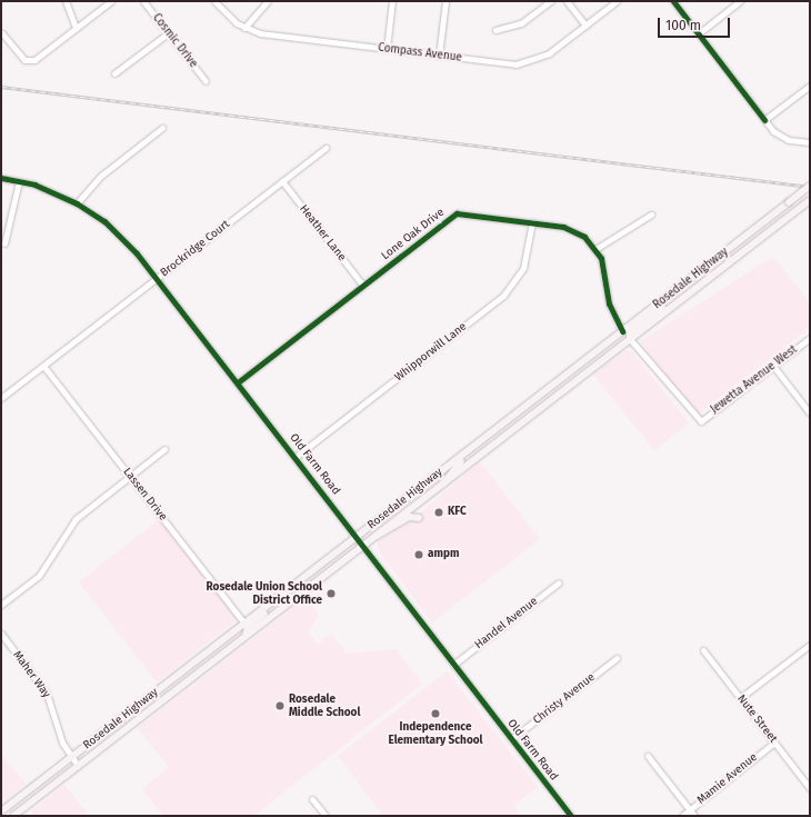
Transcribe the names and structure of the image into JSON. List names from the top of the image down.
{
  "streets": {
    "main road": ["Rosedale Highway"],
    "street": [
      "Cosmic Drive",
      "Compass Avenue",
      "Heather Lane",
      "Lone Oak Drive",
      "Brockridge Court",
      "Whipporwill Lane",
      "Jewetta Avenue West",
      "Old Farm Road",
      "Lassen Drive",
      "Handel Avenue",
      "Maher Way",
      "Christy Avenue",
      "Nute Street",
      "Mamie Avenue"
    ]
  },
  "crossings": [
    ["Heather Lane", "Lone Oak Drive"],
    ["Heather Lane", "Brockridge Court"],
    ["Lone Oak Drive", "Rosedale Highway"],
    ["Lone Oak Drive", "Whipporwill Lane"],
    ["Lone Oak Drive", "Old Farm Road"],
    ["Brockridge Court", "Old Farm Road"],
    ["Brockridge Court", "Lassen Drive"],
    ["Rosedale Highway", "Jewetta Avenue West"],
    ["Rosedale Highway", "Old Farm Road"],
    ["Rosedale Highway", "Lassen Drive"],
    ["Rosedale Highway", "Maher Way"],
    ["Whipporwill Lane", "Old Farm Road"],
    ["Old Farm Road", "Handel Avenue"],
    ["Old Farm Road", "Christy Avenue"],
    ["Nute Street", "Mamie Avenue"]
  ],
  "places": [
    "KFC",
    "ampm",
    "Rosedale Union School District Office",
    "Rosedale Middle School",
    "Independence Elementary School"
  ],
  "scale_bar": "100 m"
}
